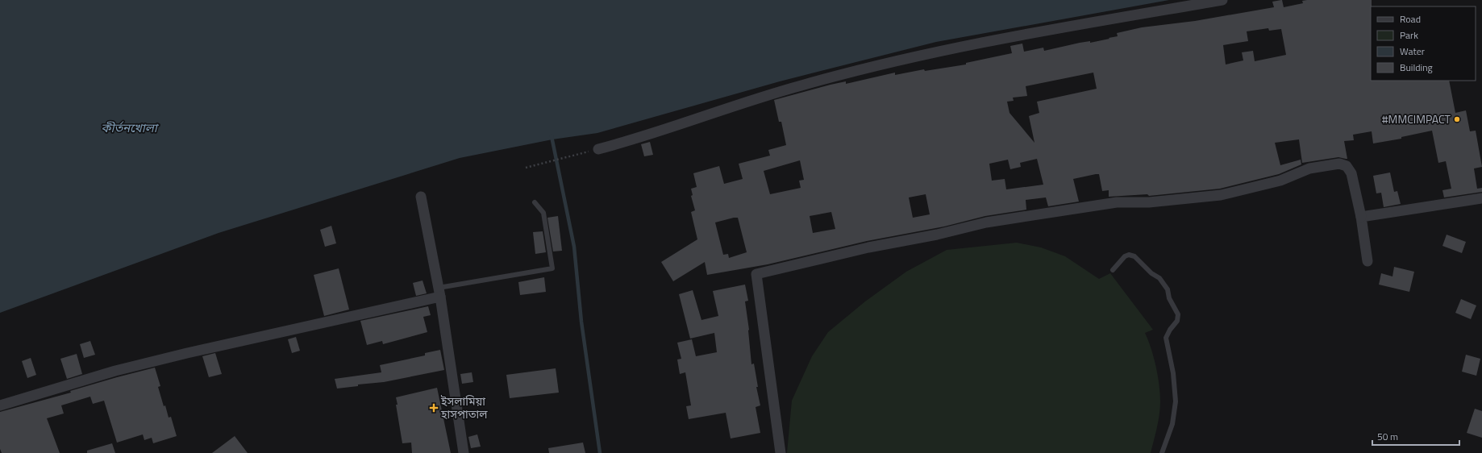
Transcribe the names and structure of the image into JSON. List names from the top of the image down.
{
  "water": ["কীর্তনখোলা"],
  "places": {
    "other": ["#MMCIMPACT"],
    "health": ["ইসলামিয়া হাসপাতাল"]
  },
  "legend": [
    "Road",
    "Park",
    "Water",
    "Building"
  ],
  "scale_bar": "50 m"
}
